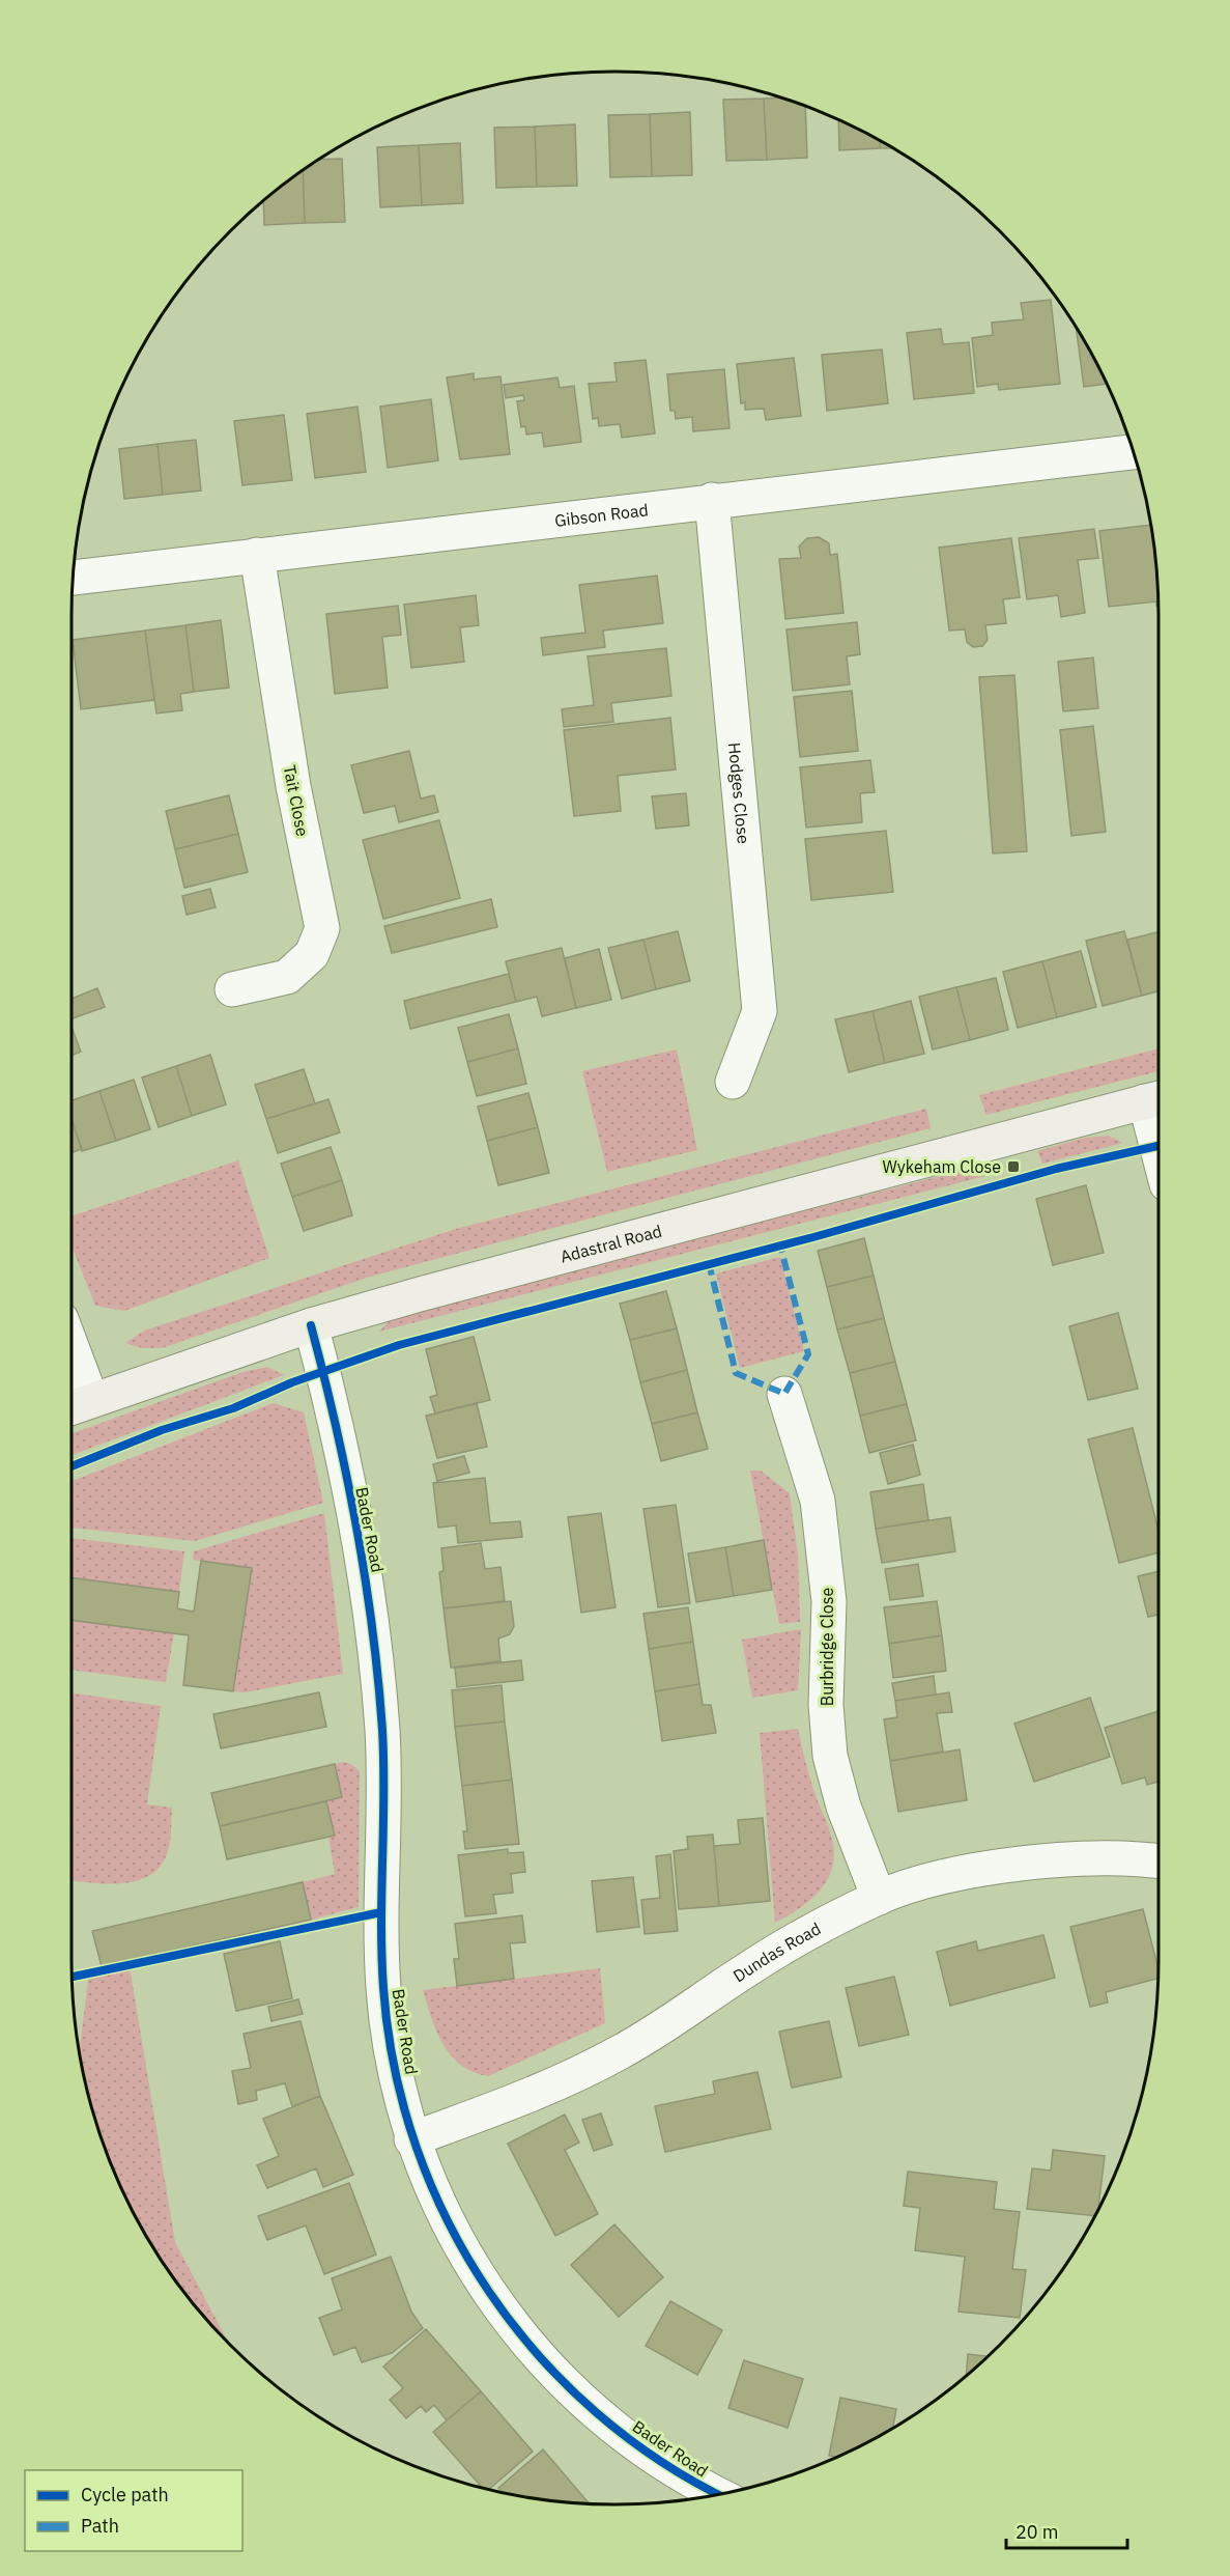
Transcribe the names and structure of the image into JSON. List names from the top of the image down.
{
  "streets": {
    "street": [
      "Gibson Road",
      "Hodges Close",
      "Tait Close",
      "Adastral Road",
      "Bader Road",
      "Burbridge Close",
      "Dundas Road"
    ]
  },
  "crossings": [
    ["Gibson Road", "Hodges Close"],
    ["Gibson Road", "Tait Close"],
    ["Adastral Road", "Bader Road"],
    ["Bader Road", "Dundas Road"],
    ["Burbridge Close", "Dundas Road"]
  ],
  "places": {
    "transit": ["Wykeham Close"]
  },
  "legend": ["Cycle path", "Path"],
  "scale_bar": "20 m"
}
